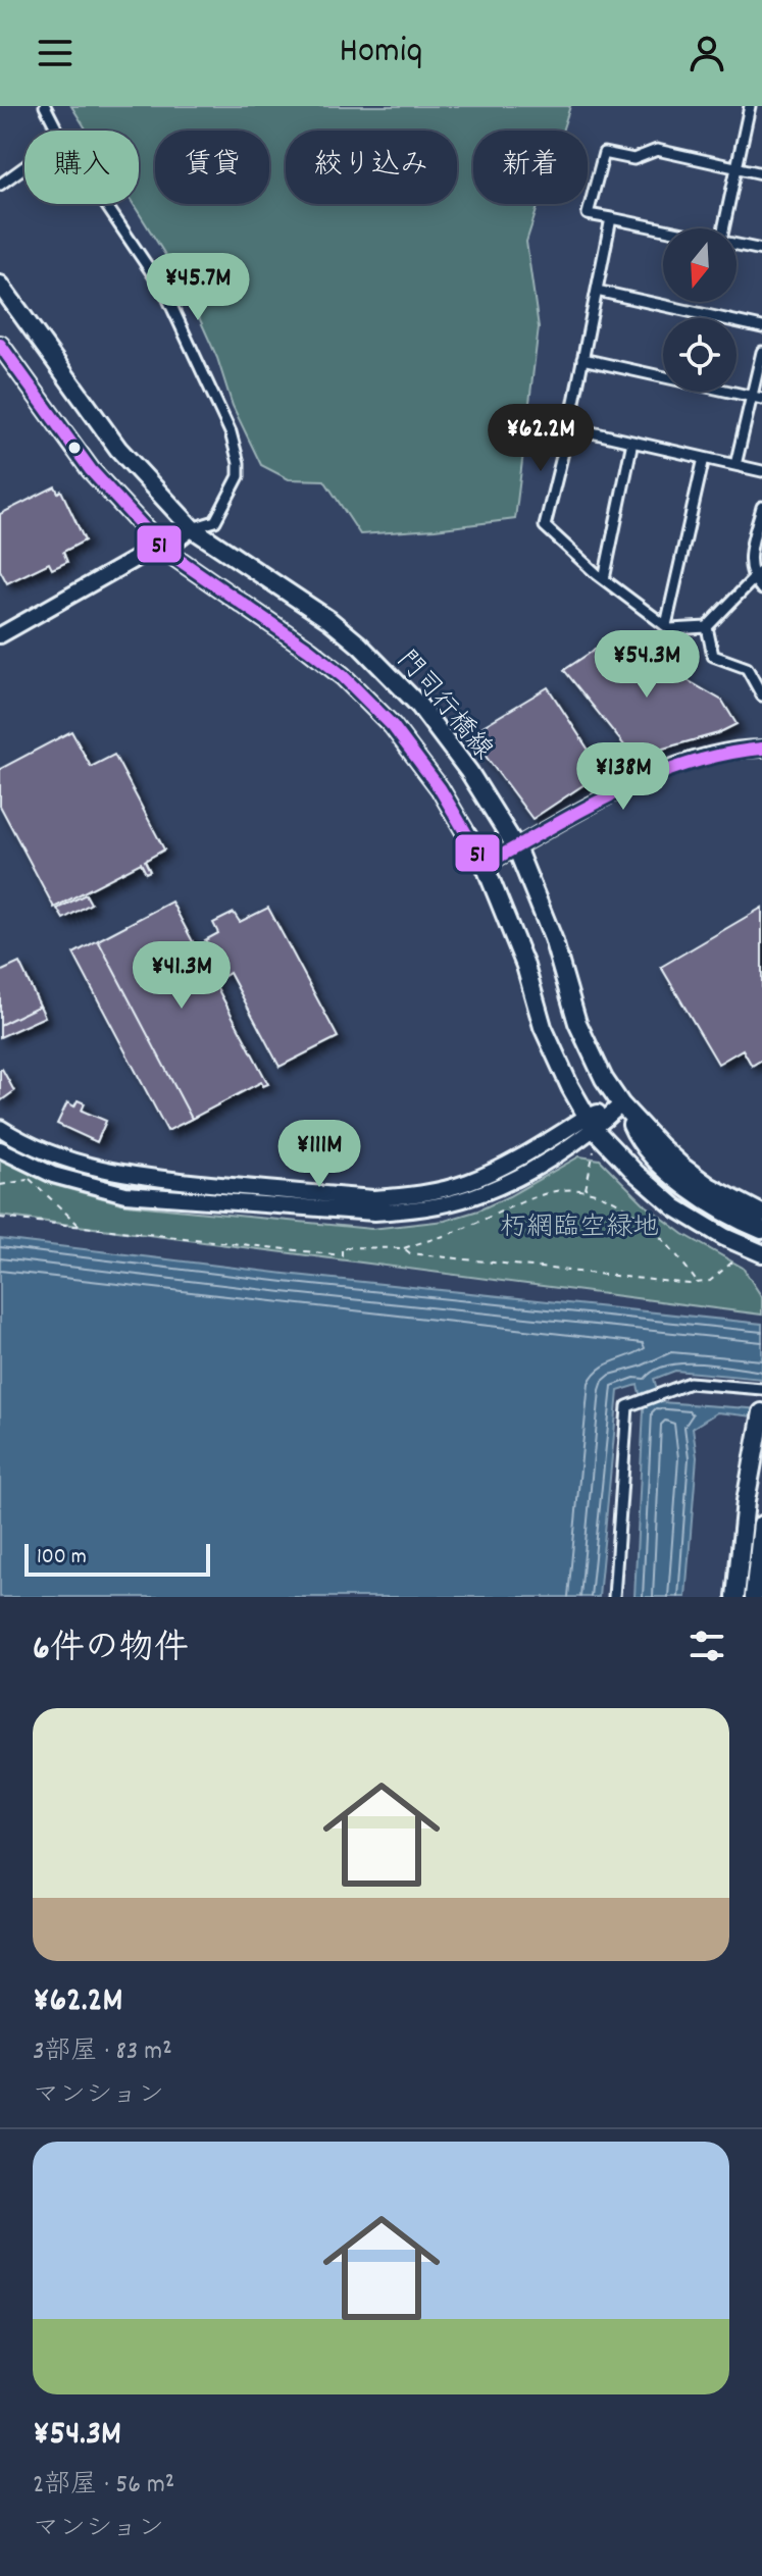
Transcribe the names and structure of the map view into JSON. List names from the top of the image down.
{
  "streets": {
    "main road": ["門司行橋線"]
  },
  "parks": ["朽網臨空緑地"],
  "lines": ["transit line 51"],
  "scale_bar": "100 m",
  "north": "bottom",
  "page": {
    "header": "Homiq",
    "chip": [
      "購入",
      "賃貸",
      "絞り込み",
      "新着"
    ],
    "price": [
      "¥45.7M",
      "¥62.2M",
      "¥54.3M",
      "¥138M",
      "¥41.3M",
      "¥111M"
    ],
    "scale": "100 m",
    "heading": "6件の物件",
    "list": [
      {
        "name": "¥62.2M",
        "note": "3部屋 · 83 m² · マンション"
      },
      {
        "name": "¥54.3M",
        "note": "2部屋 · 56 m² · マンション"
      }
    ]
  }
}
